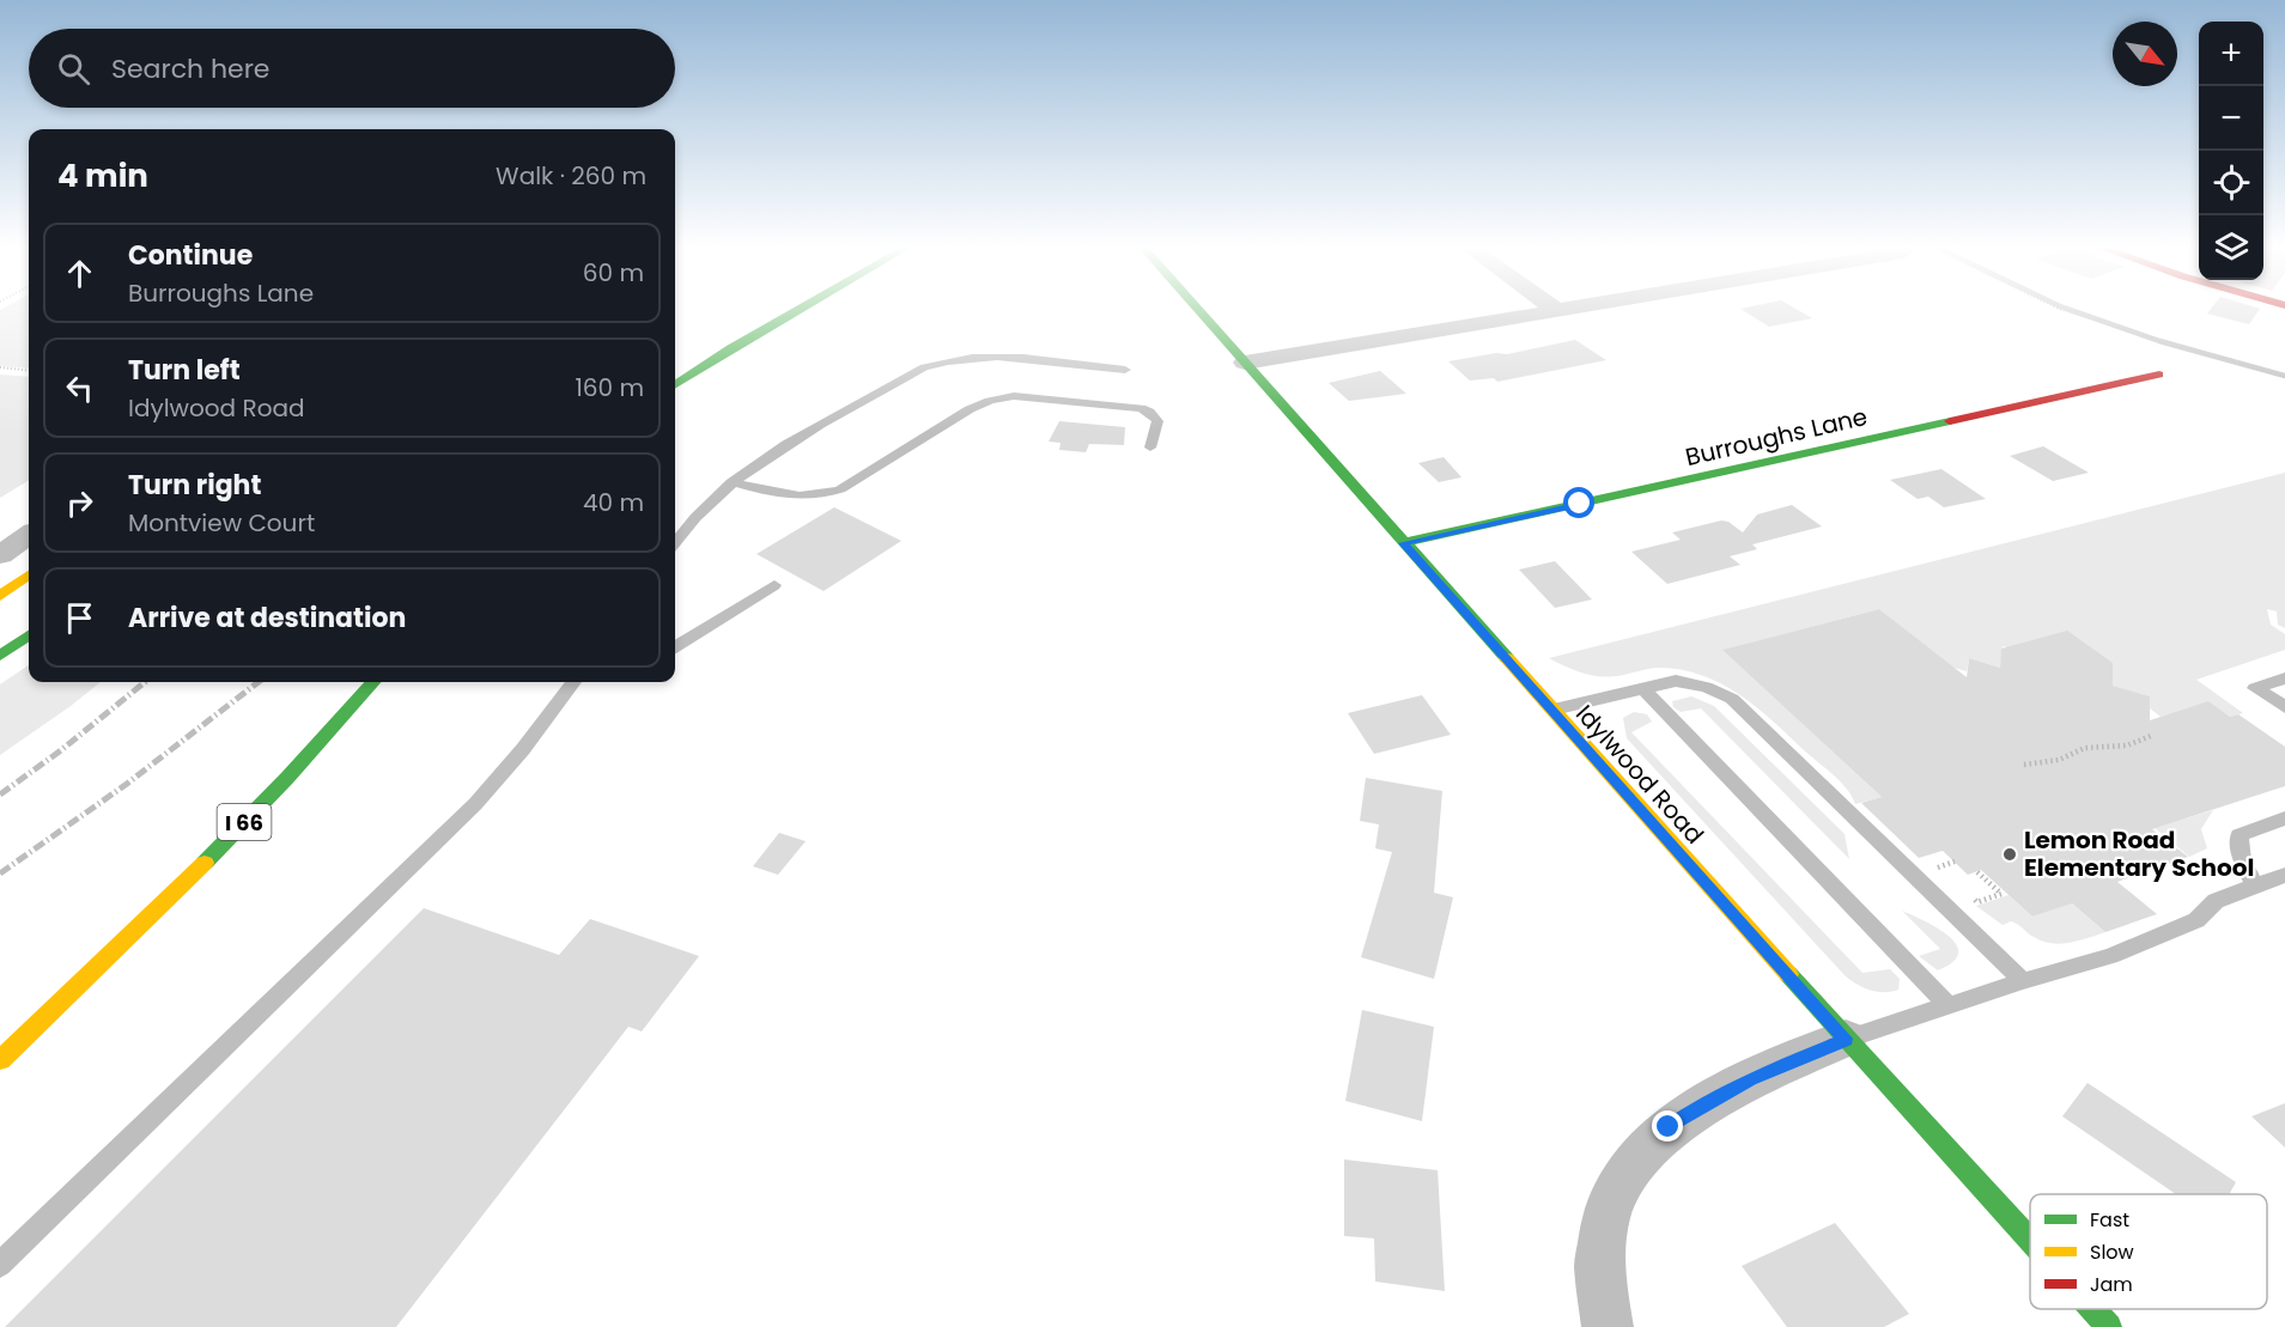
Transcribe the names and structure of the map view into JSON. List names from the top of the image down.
{
  "streets": {
    "main road": ["Burroughs Lane", "Idylwood Road", "I 66"]
  },
  "crossings": [
    ["Burroughs Lane", "Idylwood Road"]
  ],
  "places": ["Lemon Road Elementary School"],
  "legend": ["Fast", "Slow", "Jam"],
  "north": "bottom right",
  "page": {
    "map_buttons": ["+", "−"],
    "search": "Search here",
    "heading": ["4 min", "Walk · 260 m"],
    "list": [
      ["Continue", "Burroughs Lane", "60 m"],
      ["Turn left", "Idylwood Road", "160 m"],
      ["Turn right", "Montview Court", "40 m"],
      "Arrive at destination"
    ]
  }
}
